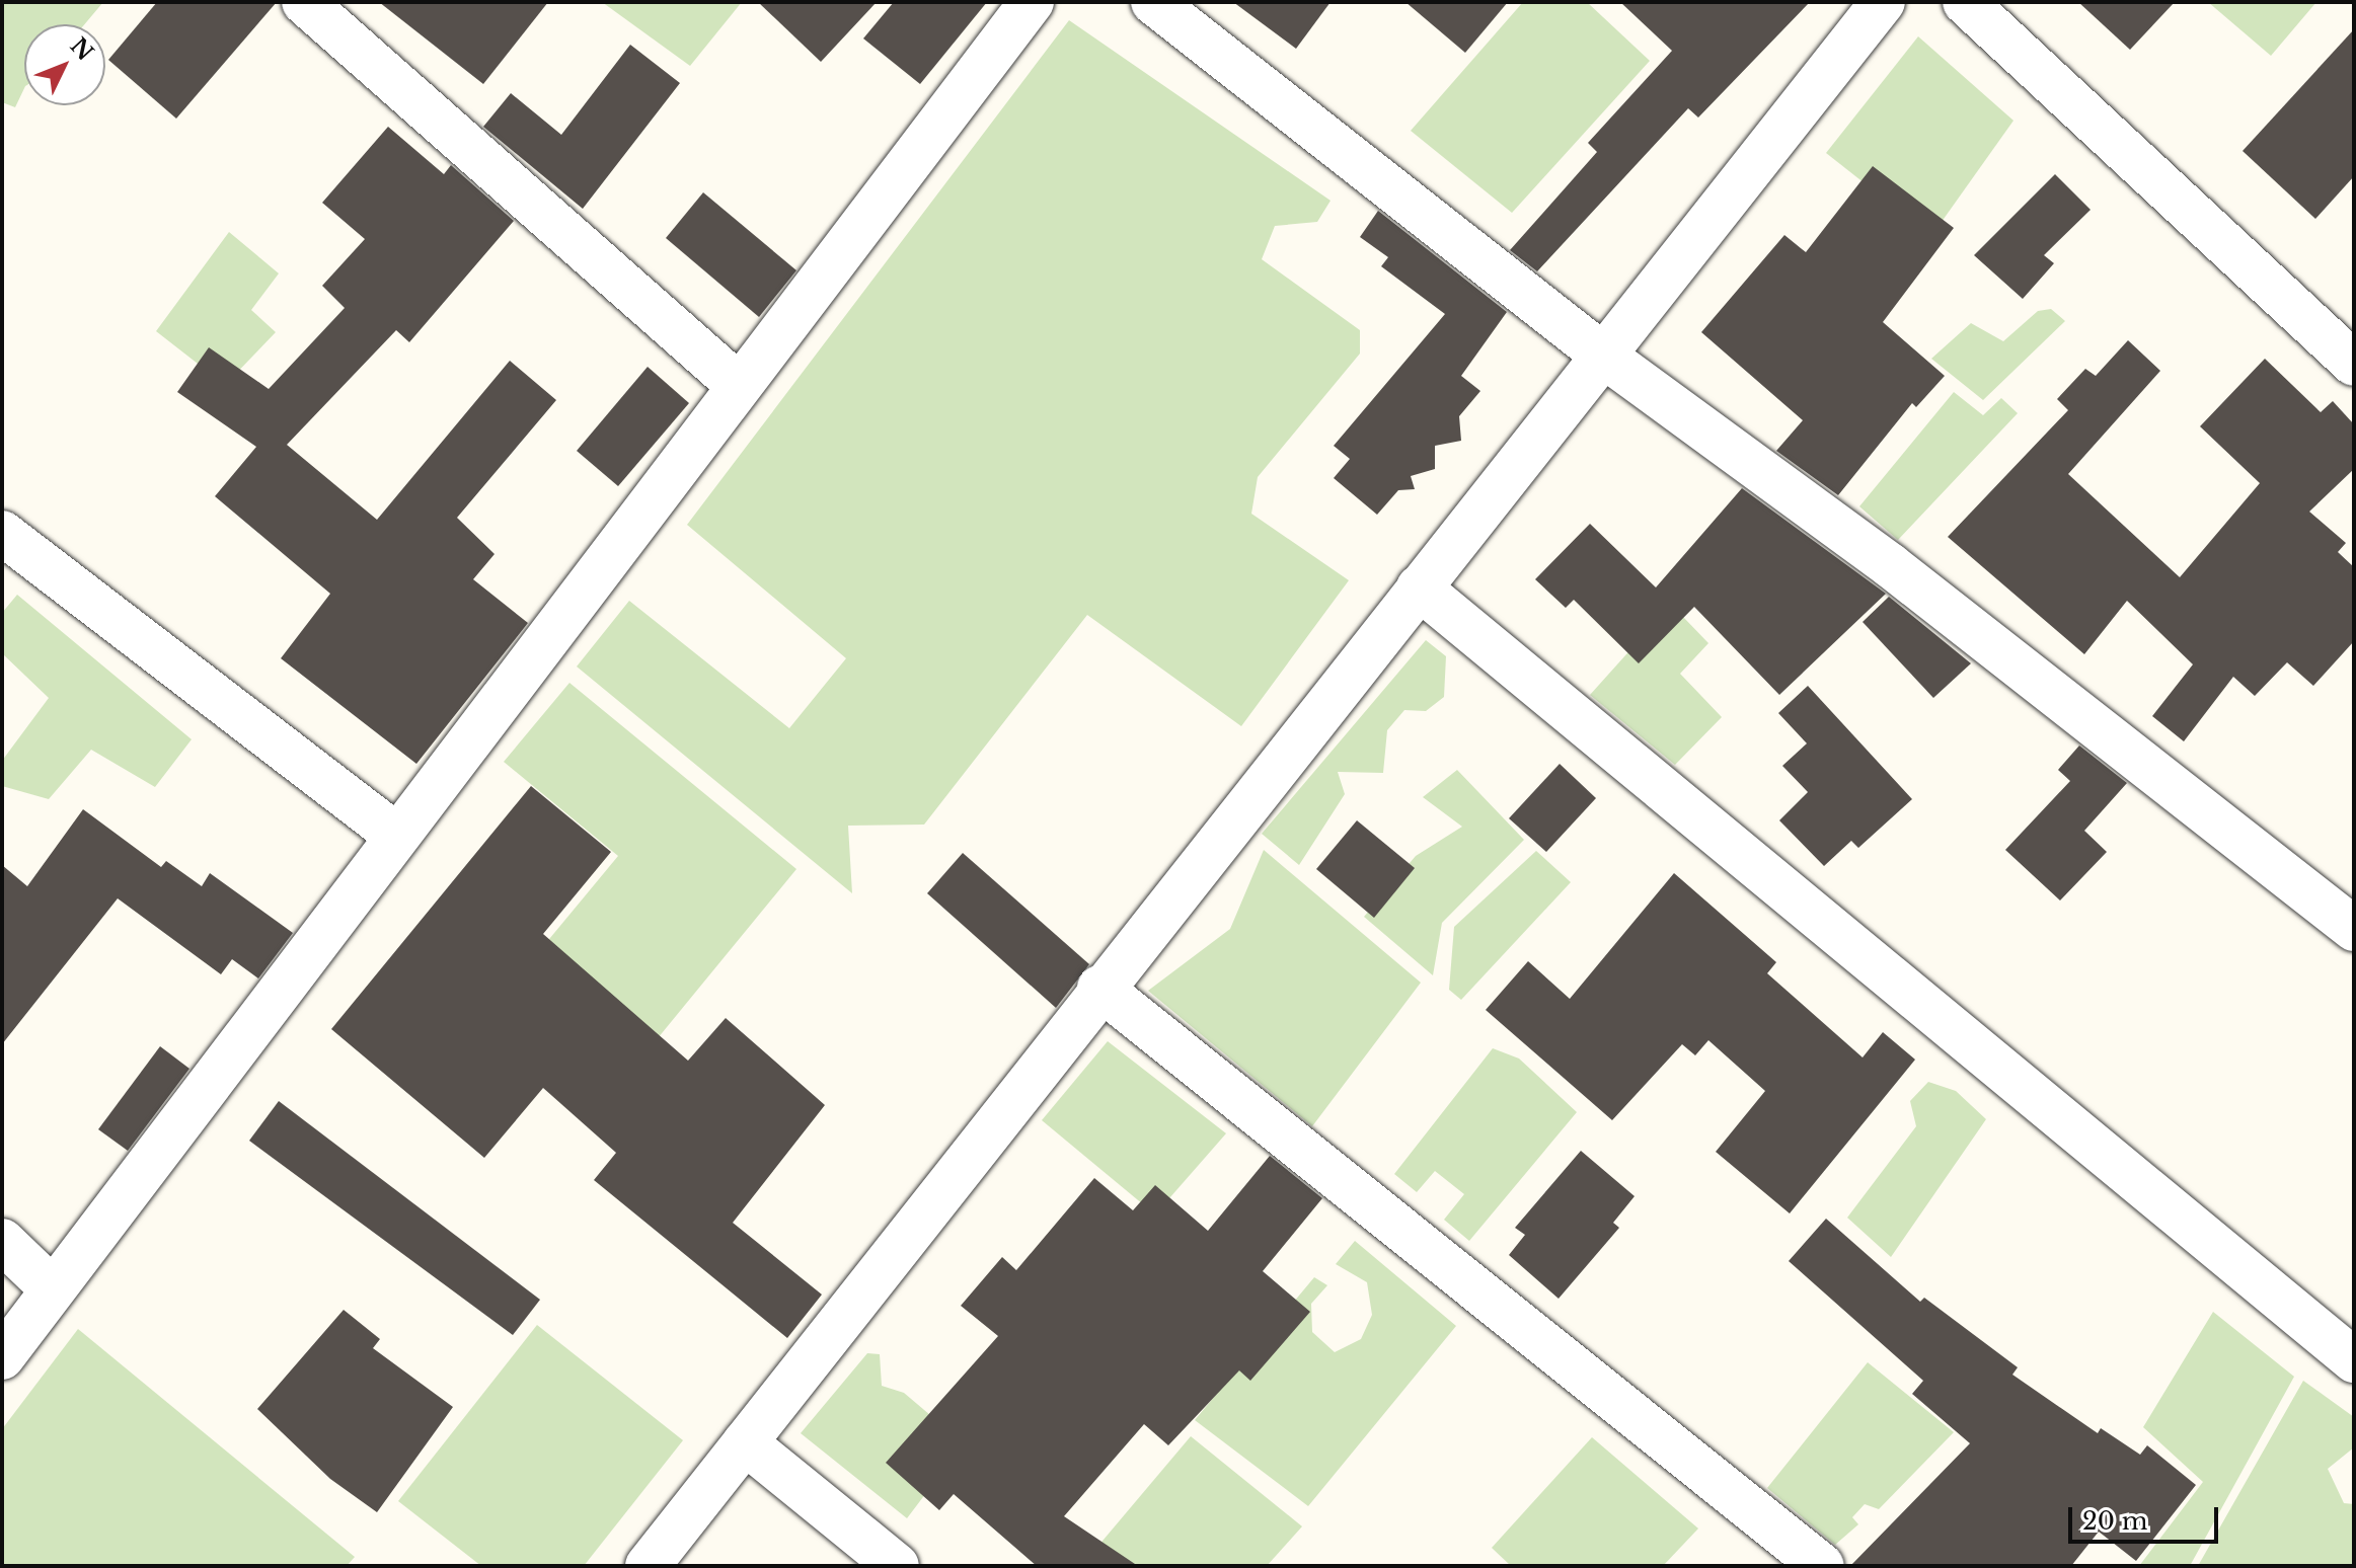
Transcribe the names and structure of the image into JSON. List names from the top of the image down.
{
  "scale_bar": "20 m",
  "north": "top right"
}
